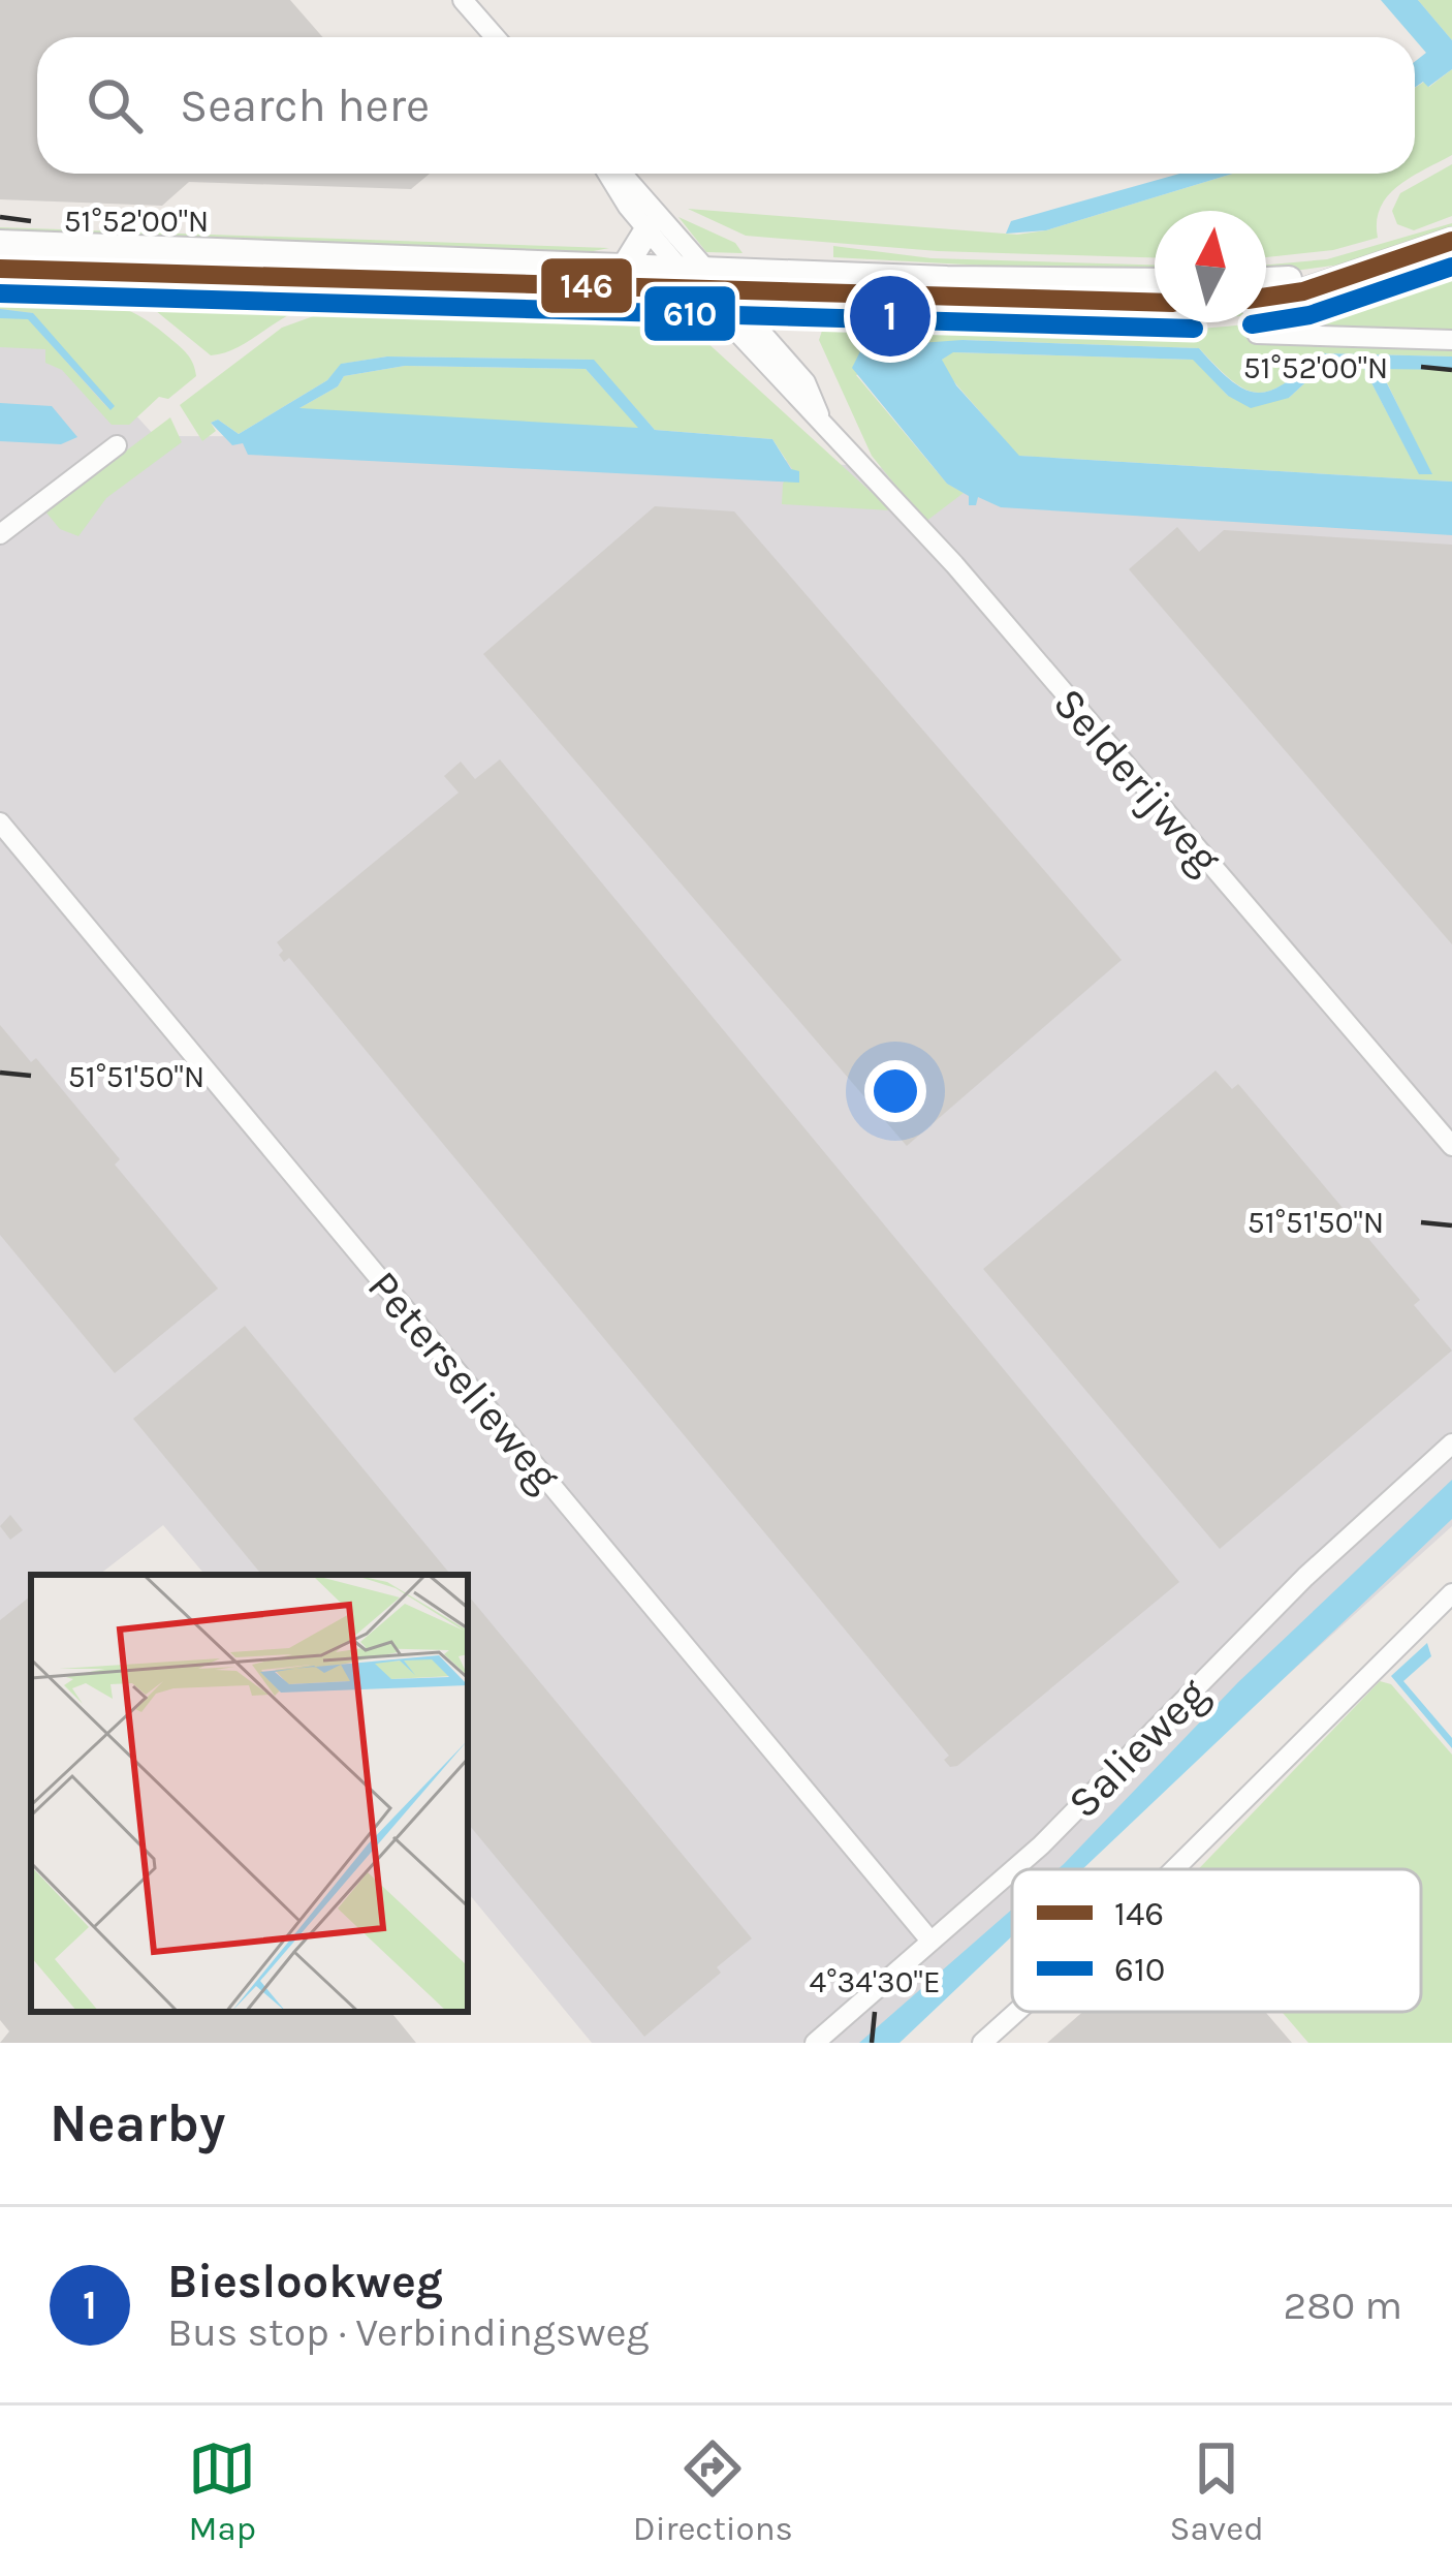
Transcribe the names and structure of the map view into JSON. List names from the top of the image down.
{
  "streets": {
    "street": ["Selderijweg", "Peterselieweg", "Salieweg"]
  },
  "crossings": [
    ["Peterselieweg", "Salieweg"]
  ],
  "lines": ["transit line 146", "transit line 610"],
  "legend": ["146", "610"],
  "north": "top",
  "page": {
    "search": "Search here",
    "pins": "1",
    "heading": "Nearby",
    "list": [
      {
        "mark": "1",
        "name": "Bieslookweg",
        "note": "Bus stop · Verbindingsweg",
        "value": "280 m"
      }
    ],
    "nav": ["Map", "Directions", "Saved"]
  },
  "coordinates": ["51°52'00\"N", "51°51'50\"N", "4°34'30\"E"]
}
